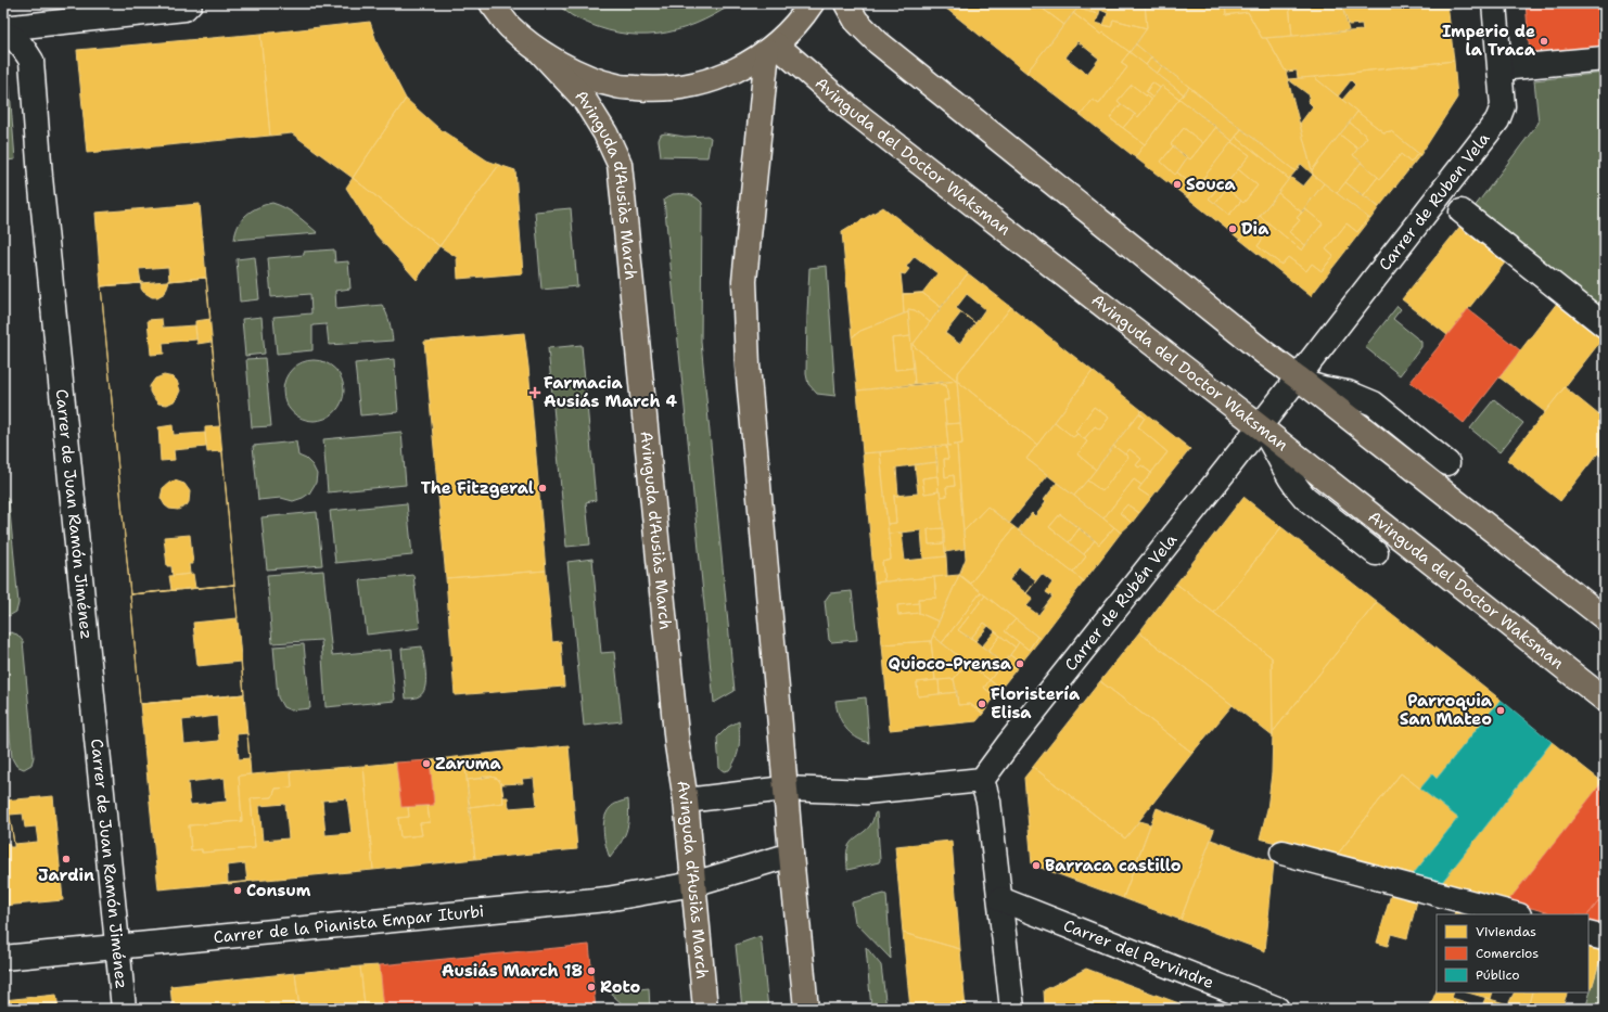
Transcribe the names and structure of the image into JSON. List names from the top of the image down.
{
  "streets": {
    "main road": ["Avinguda del Doctor Waksman", "Avinguda d'Ausiàs March"],
    "street": [
      "Carrer de Ruben Vela",
      "Carrer de Juan Ramón Jiménez",
      "Carrer de Rubén Vela",
      "Carrer de la Pianista Empar Iturbi",
      "Carrer del Pervindre"
    ]
  },
  "crossings": [
    ["Avinguda del Doctor Waksman", "Carrer de Ruben Vela"],
    ["Avinguda del Doctor Waksman", "Carrer de Rubén Vela"],
    ["Avinguda d'Ausiàs March", "Carrer de la Pianista Empar Iturbi"],
    ["Carrer de Ruben Vela", "Carrer de Rubén Vela"],
    ["Carrer de Juan Ramón Jiménez", "Carrer de la Pianista Empar Iturbi"]
  ],
  "places": {
    "other": [
      "Imperio de la Traca",
      "Souca",
      "Dia",
      "The Fitzgeral",
      "Quioco-Prensa",
      "Floristería Elisa",
      "Parroquia San Mateo",
      "Zaruma",
      "Jardin",
      "Barraca castillo",
      "Consum",
      "Ausiás March 18",
      "Roto"
    ],
    "health": ["Farmacia Ausiás March 4"]
  },
  "legend": ["Viviendas", "Comercios", "Público"]
}
